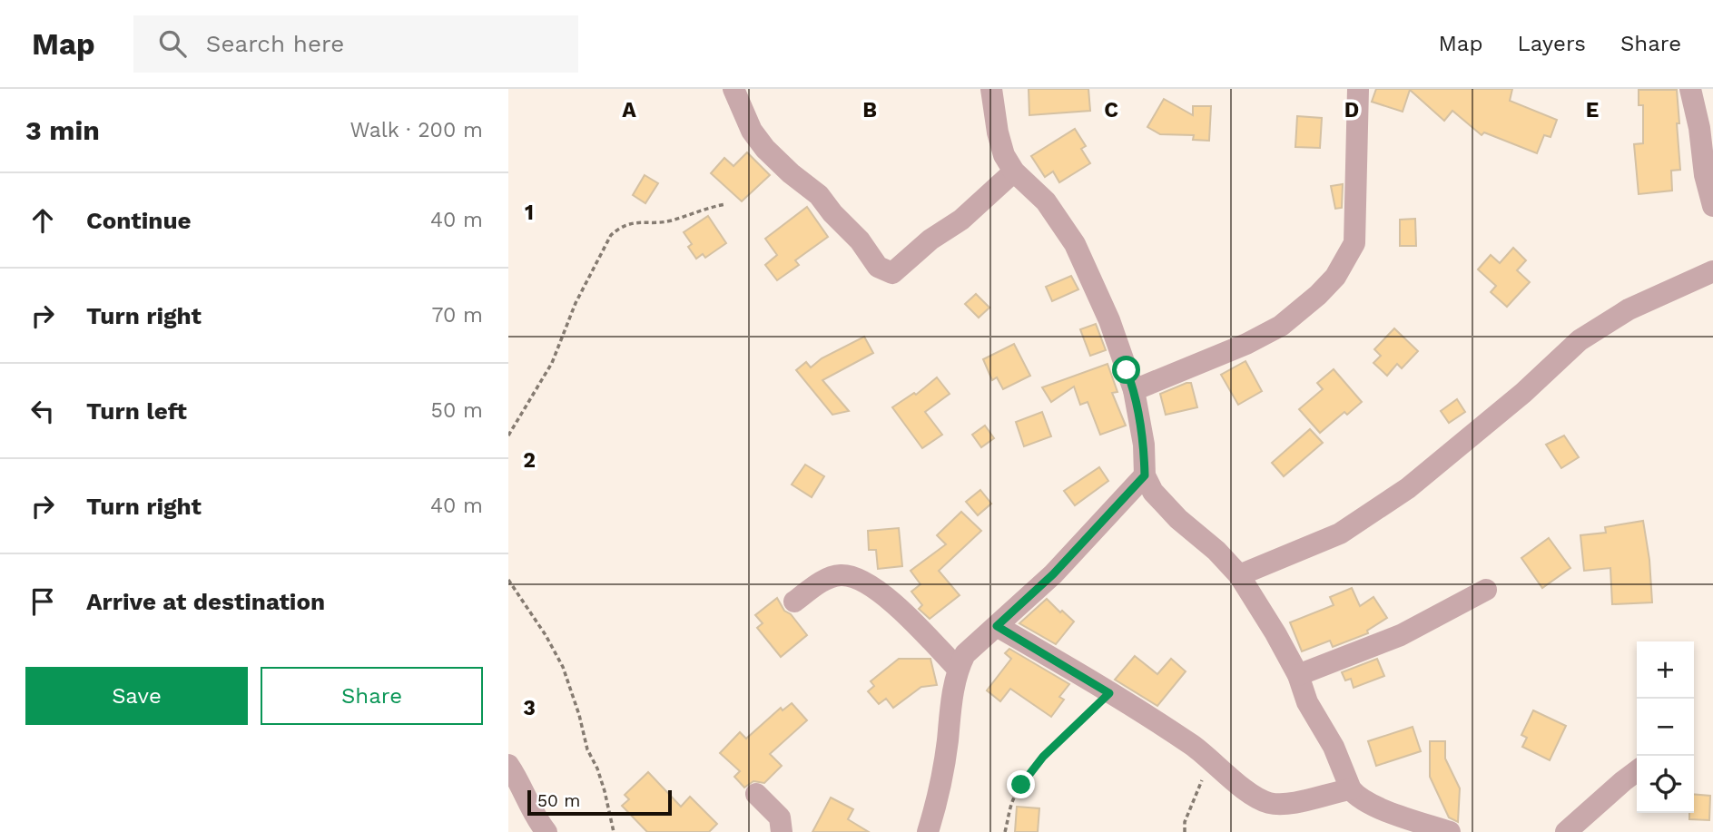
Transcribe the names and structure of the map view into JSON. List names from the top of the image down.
{
  "scale_bar": "50 m",
  "page": {
    "header": "Map",
    "search": "Search here",
    "nav": ["Map", "Layers", "Share"],
    "heading": ["3 min", "Walk · 200 m"],
    "list": [
      ["Continue", "40 m"],
      ["Turn right", "70 m"],
      ["Turn left", "50 m"],
      ["Turn right", "40 m"],
      "Arrive at destination"
    ],
    "map_buttons": ["+", "−"],
    "buttons": ["Save", "Share"],
    "scale": "50 m"
  },
  "grid": {
    "columns": [
      "A",
      "B",
      "C",
      "D",
      "E"
    ],
    "rows": ["1", "2", "3"]
  }
}
